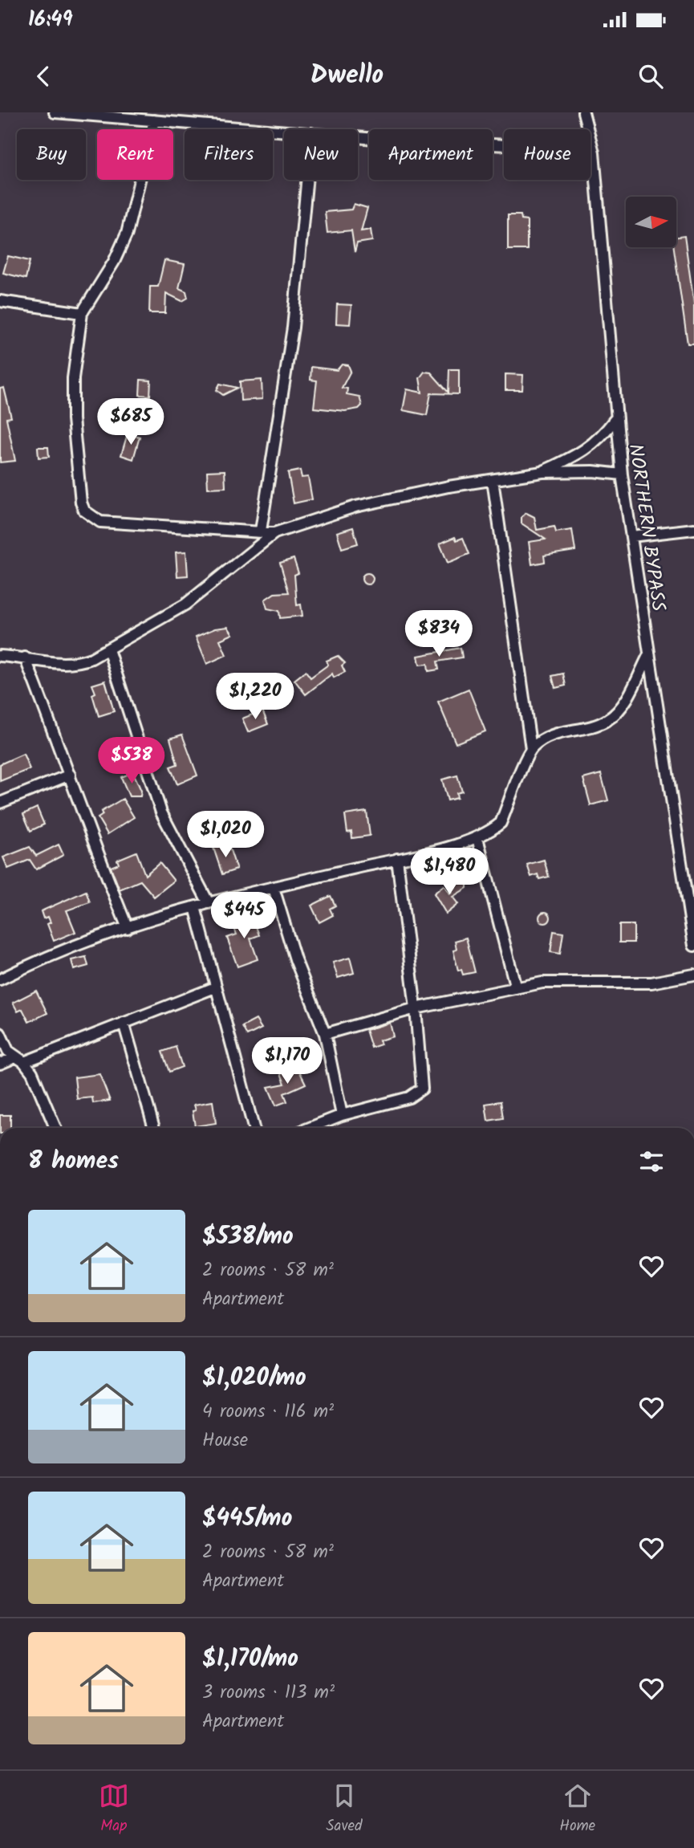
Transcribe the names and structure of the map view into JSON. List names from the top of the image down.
{
  "streets": {
    "street": ["NORTHERN BYPASS"]
  },
  "north": "right",
  "page": {
    "status": "16:49",
    "header": "Dwello",
    "chip": [
      "Buy",
      "Rent",
      "Filters",
      "New",
      "Apartment",
      "House"
    ],
    "price": [
      "$685",
      "$834",
      "$1,220",
      "$538",
      "$1,020",
      "$1,480",
      "$445",
      "$1,170"
    ],
    "heading": "8 homes",
    "list": [
      {
        "name": "$538/mo",
        "note": "2 rooms · 58 m² · Apartment"
      },
      {
        "name": "$1,020/mo",
        "note": "4 rooms · 116 m² · House"
      },
      {
        "name": "$445/mo",
        "note": "2 rooms · 58 m² · Apartment"
      },
      {
        "name": "$1,170/mo",
        "note": "3 rooms · 113 m² · Apartment"
      }
    ],
    "tabs": ["Map", "Saved", "Home"]
  }
}
